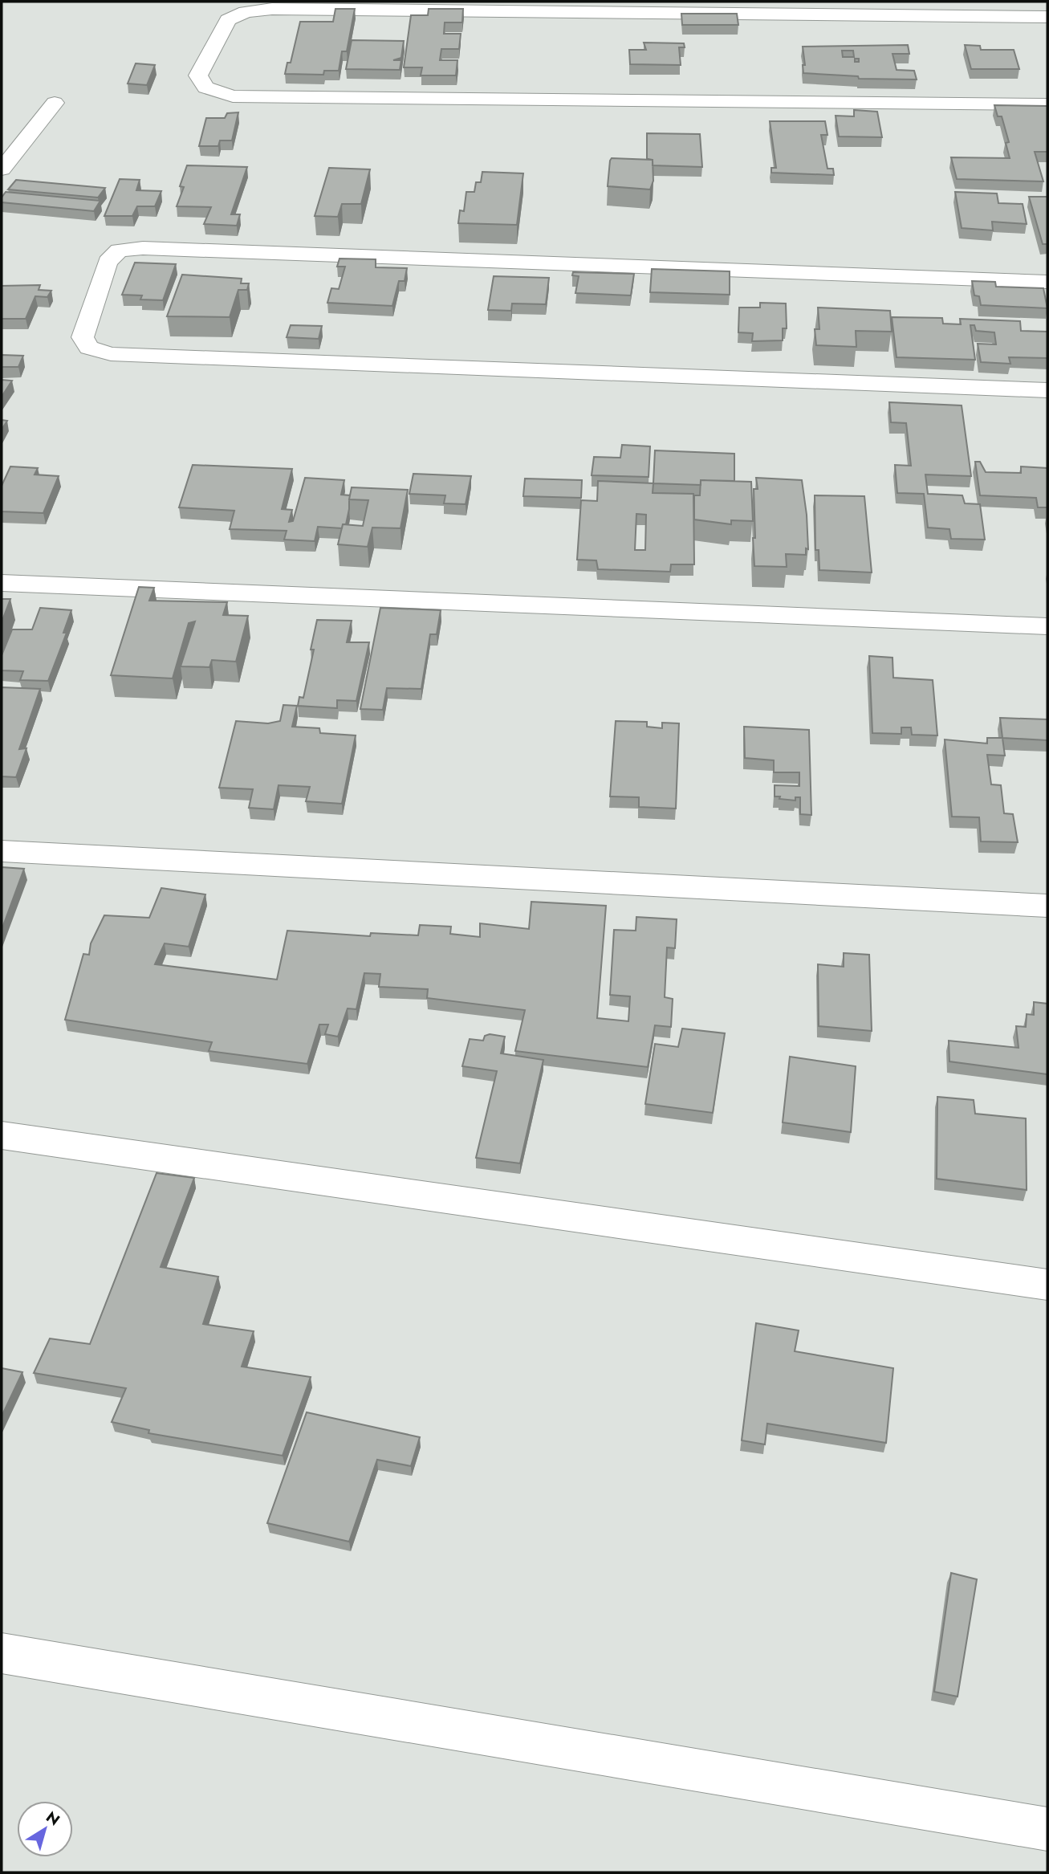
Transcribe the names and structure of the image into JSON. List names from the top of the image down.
{
  "north": "top right"
}
